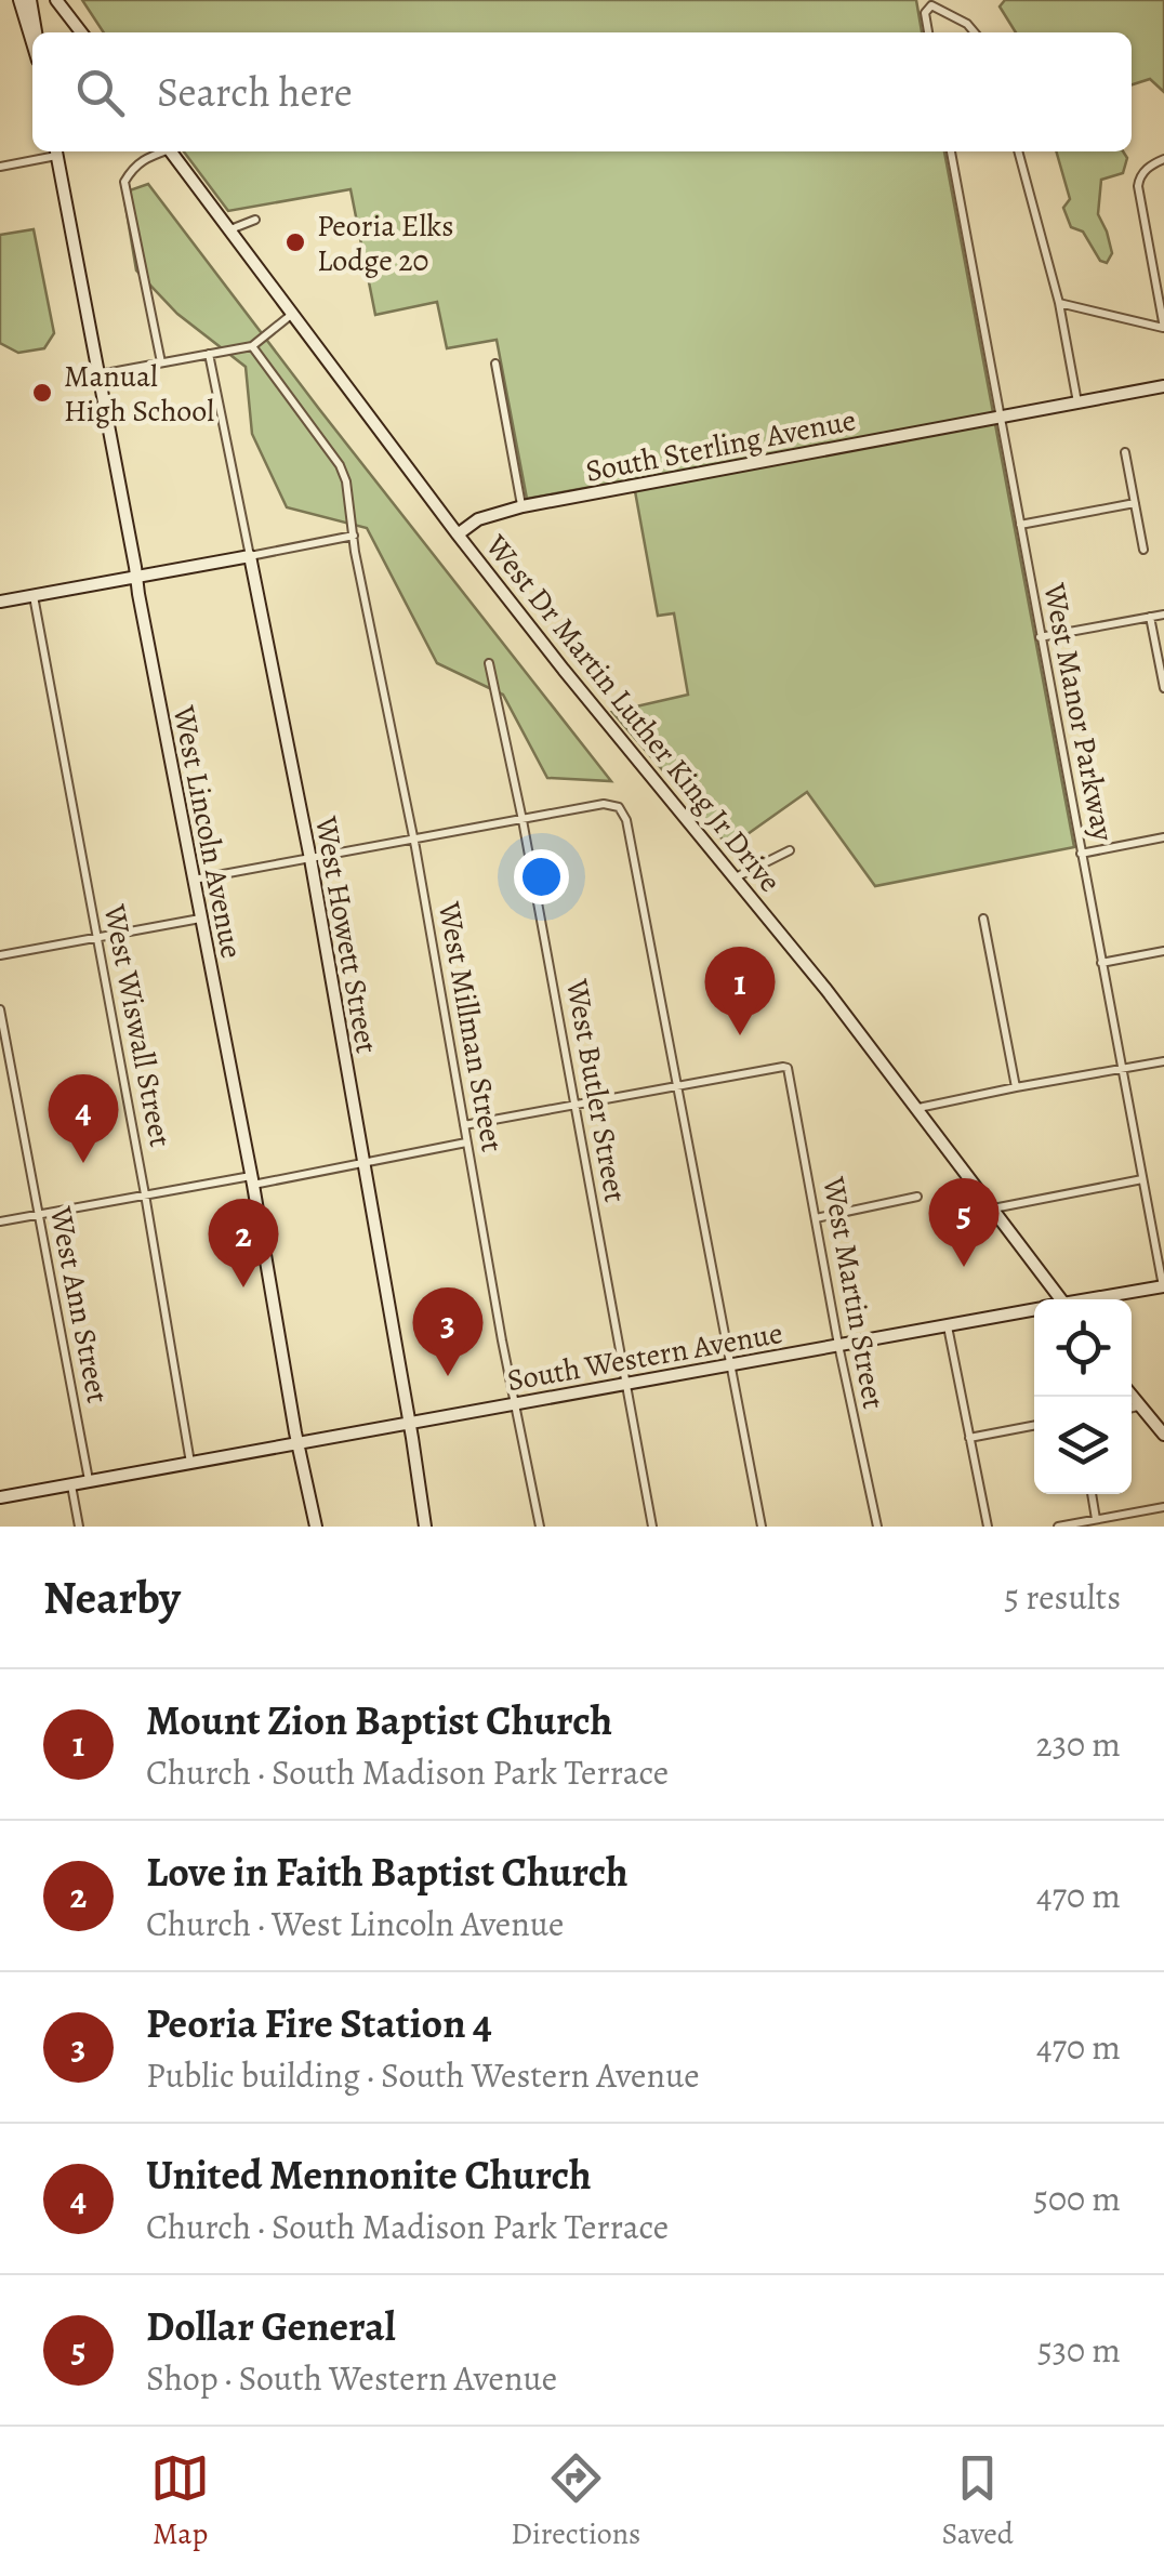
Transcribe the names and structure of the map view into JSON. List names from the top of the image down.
{
  "streets": {
    "main road": [
      "South Sterling Avenue",
      "West Dr Martin Luther King Jr Drive",
      "West Lincoln Avenue",
      "West Howett Street",
      "South Western Avenue"
    ],
    "street": [
      "West Manor Parkway",
      "West Wiswall Street",
      "West Millman Street",
      "West Butler Street",
      "West Martin Street",
      "West Ann Street"
    ]
  },
  "crossings": [
    ["South Sterling Avenue", "West Manor Parkway"],
    ["South Sterling Avenue", "West Dr Martin Luther King Jr Drive"],
    ["West Manor Parkway", "South Western Avenue"],
    ["West Lincoln Avenue", "South Western Avenue"],
    ["West Howett Street", "South Western Avenue"],
    ["West Wiswall Street", "South Western Avenue"],
    ["West Millman Street", "South Western Avenue"],
    ["West Butler Street", "South Western Avenue"],
    ["West Martin Street", "South Western Avenue"],
    ["West Ann Street", "South Western Avenue"]
  ],
  "places": ["Peoria Elks Lodge 20", "Manual High School"],
  "page": {
    "search": "Search here",
    "pins": [
      "1",
      "4",
      "5",
      "2",
      "3"
    ],
    "heading": ["Nearby", "5 results"],
    "list": [
      {
        "mark": "1",
        "name": "Mount Zion Baptist Church",
        "note": "Church · South Madison Park Terrace",
        "value": "230 m"
      },
      {
        "mark": "2",
        "name": "Love in Faith Baptist Church",
        "note": "Church · West Lincoln Avenue",
        "value": "470 m"
      },
      {
        "mark": "3",
        "name": "Peoria Fire Station 4",
        "note": "Public building · South Western Avenue",
        "value": "470 m"
      },
      {
        "mark": "4",
        "name": "United Mennonite Church",
        "note": "Church · South Madison Park Terrace",
        "value": "500 m"
      },
      {
        "mark": "5",
        "name": "Dollar General",
        "note": "Shop · South Western Avenue",
        "value": "530 m"
      }
    ],
    "nav": ["Map", "Directions", "Saved"]
  }
}
